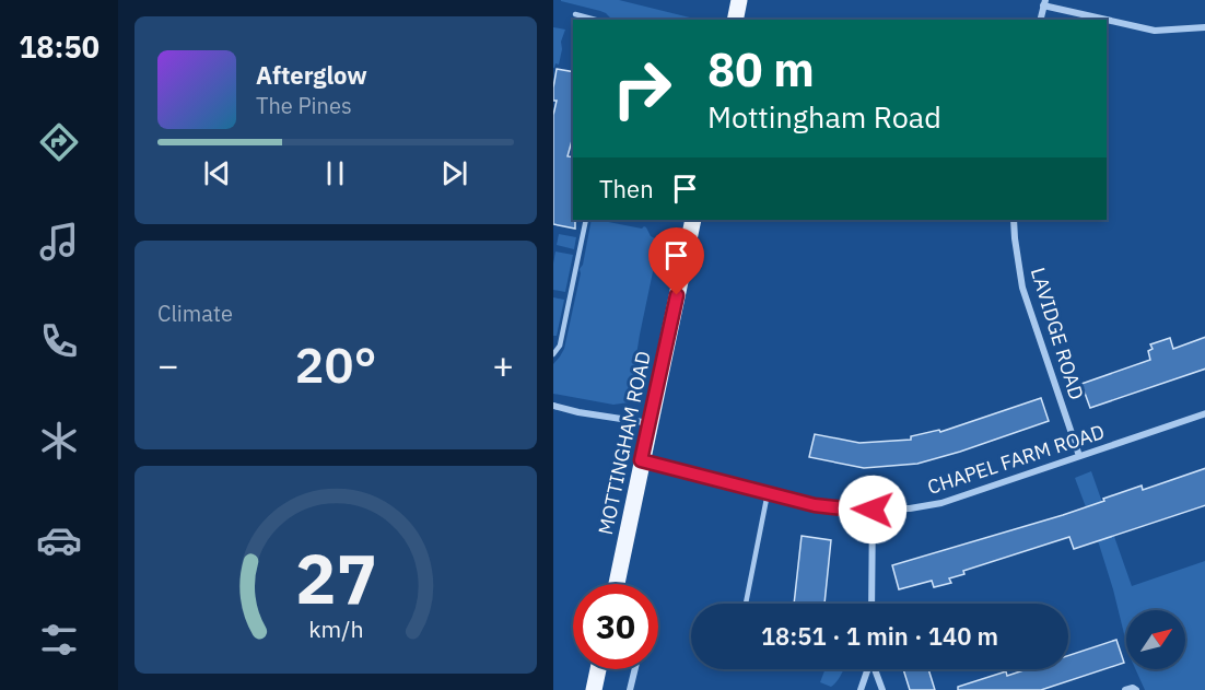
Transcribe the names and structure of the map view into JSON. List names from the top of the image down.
{
  "streets": {
    "main road": ["MOTTINGHAM ROAD"],
    "street": ["LAVIDGE ROAD", "CHAPEL FARM ROAD"]
  },
  "crossings": [
    ["LAVIDGE ROAD", "CHAPEL FARM ROAD"],
    ["MOTTINGHAM ROAD", "CHAPEL FARM ROAD"]
  ],
  "north": "top right",
  "page": {
    "tabs": "18:50",
    "turn": ["80 m", "Mottingham Road"],
    "song": ["Afterglow", "The Pines"],
    "then": "Then",
    "tile": "Climate",
    "heat": ["−", "20°", "+"],
    "limit": "30",
    "trip": "18:51 · 1 min · 140 m",
    "gauge": ["27", "km/h"]
  }
}
